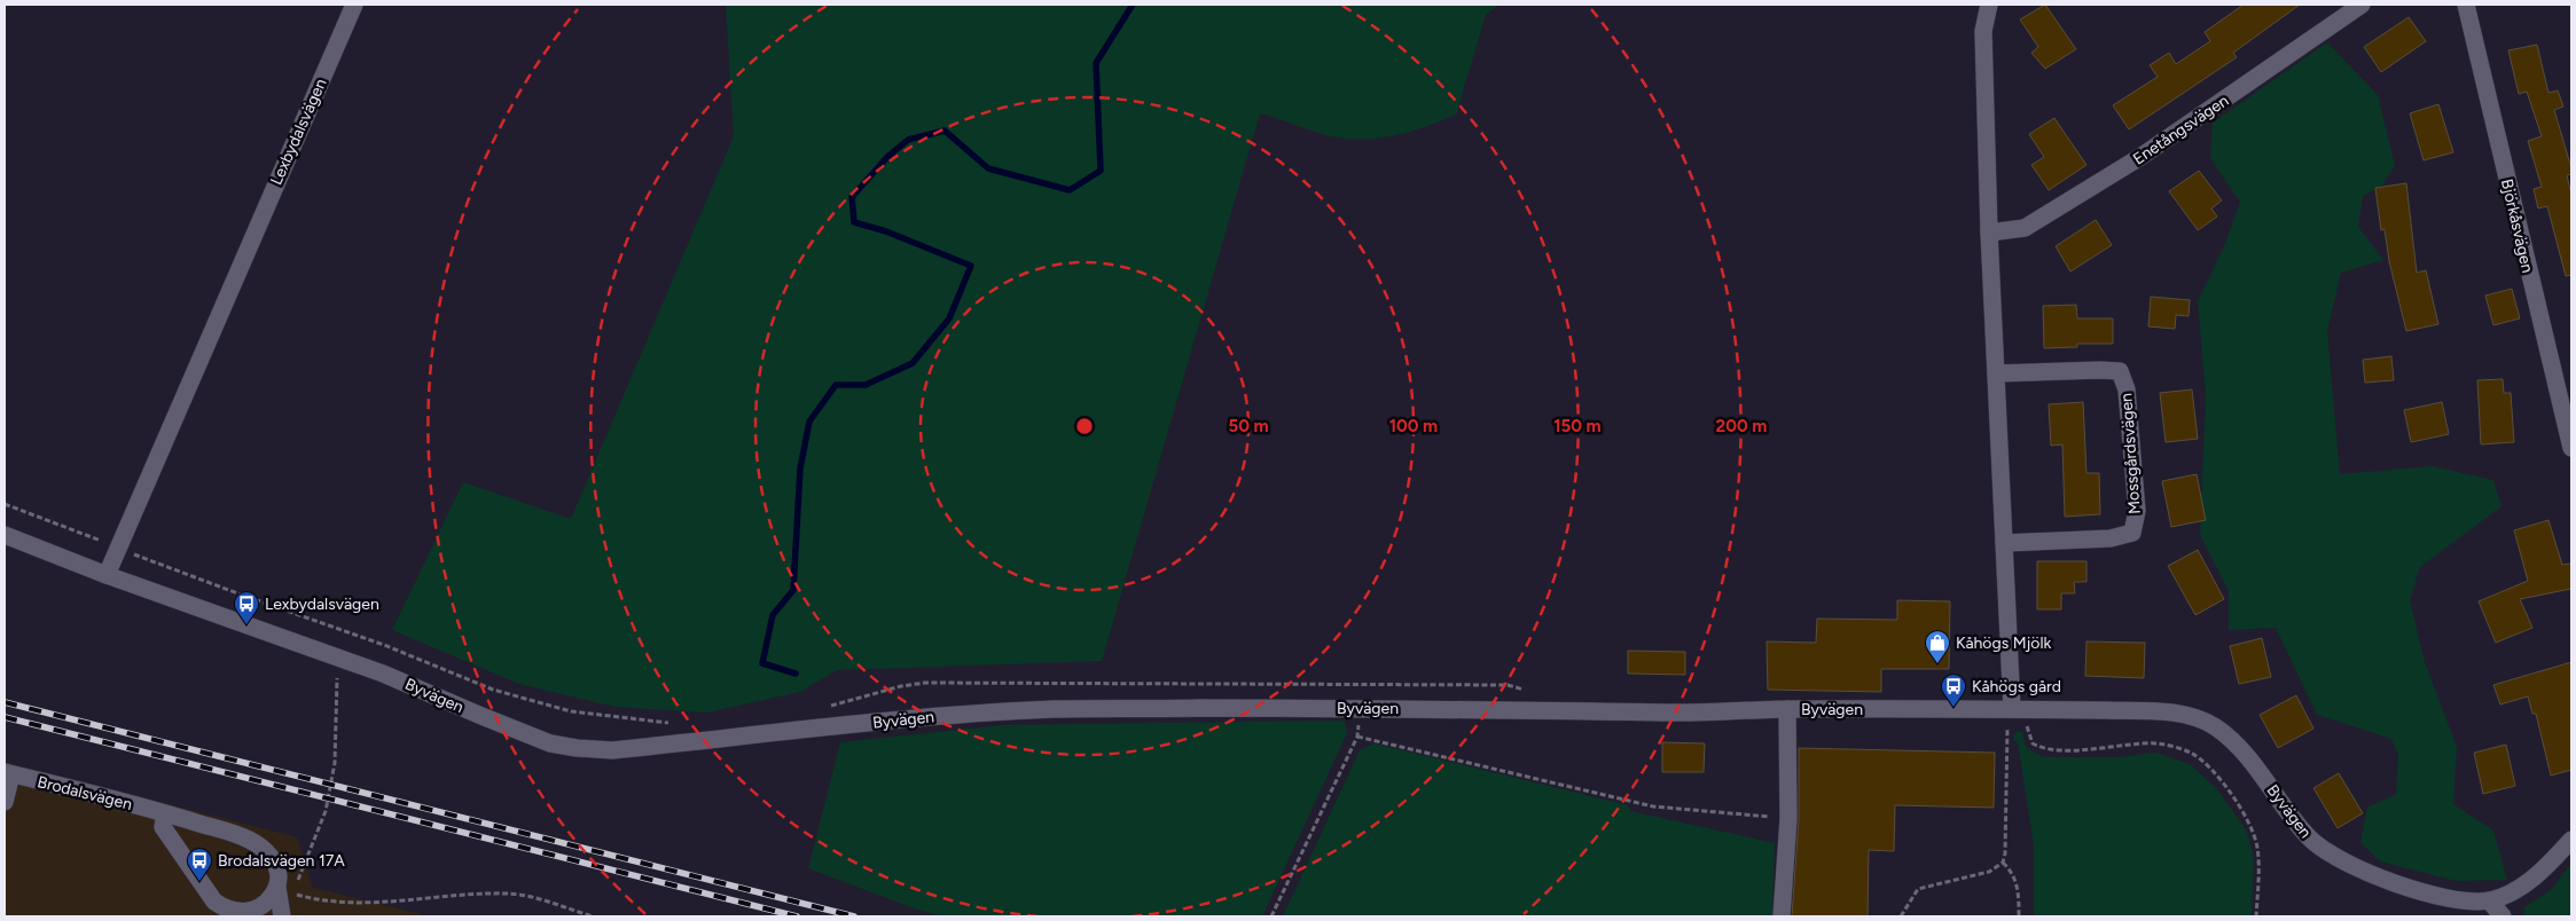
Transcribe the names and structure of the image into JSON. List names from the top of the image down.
{
  "streets": {
    "street": [
      "Enetångsvägen",
      "Lexbydalsvägen",
      "Björkåsvägen",
      "Mossgårdsvägen",
      "Byvägen",
      "Brodalsvägen"
    ]
  },
  "crossings": [
    ["Lexbydalsvägen", "Byvägen"]
  ],
  "places": {
    "bus stop": ["Lexbydalsvägen", "Kåhögs gård", "Brodalsvägen 17A"],
    "shop": ["Kåhögs Mjölk"]
  },
  "rings": [
    "50 m",
    "100 m",
    "150 m",
    "200 m"
  ]
}
